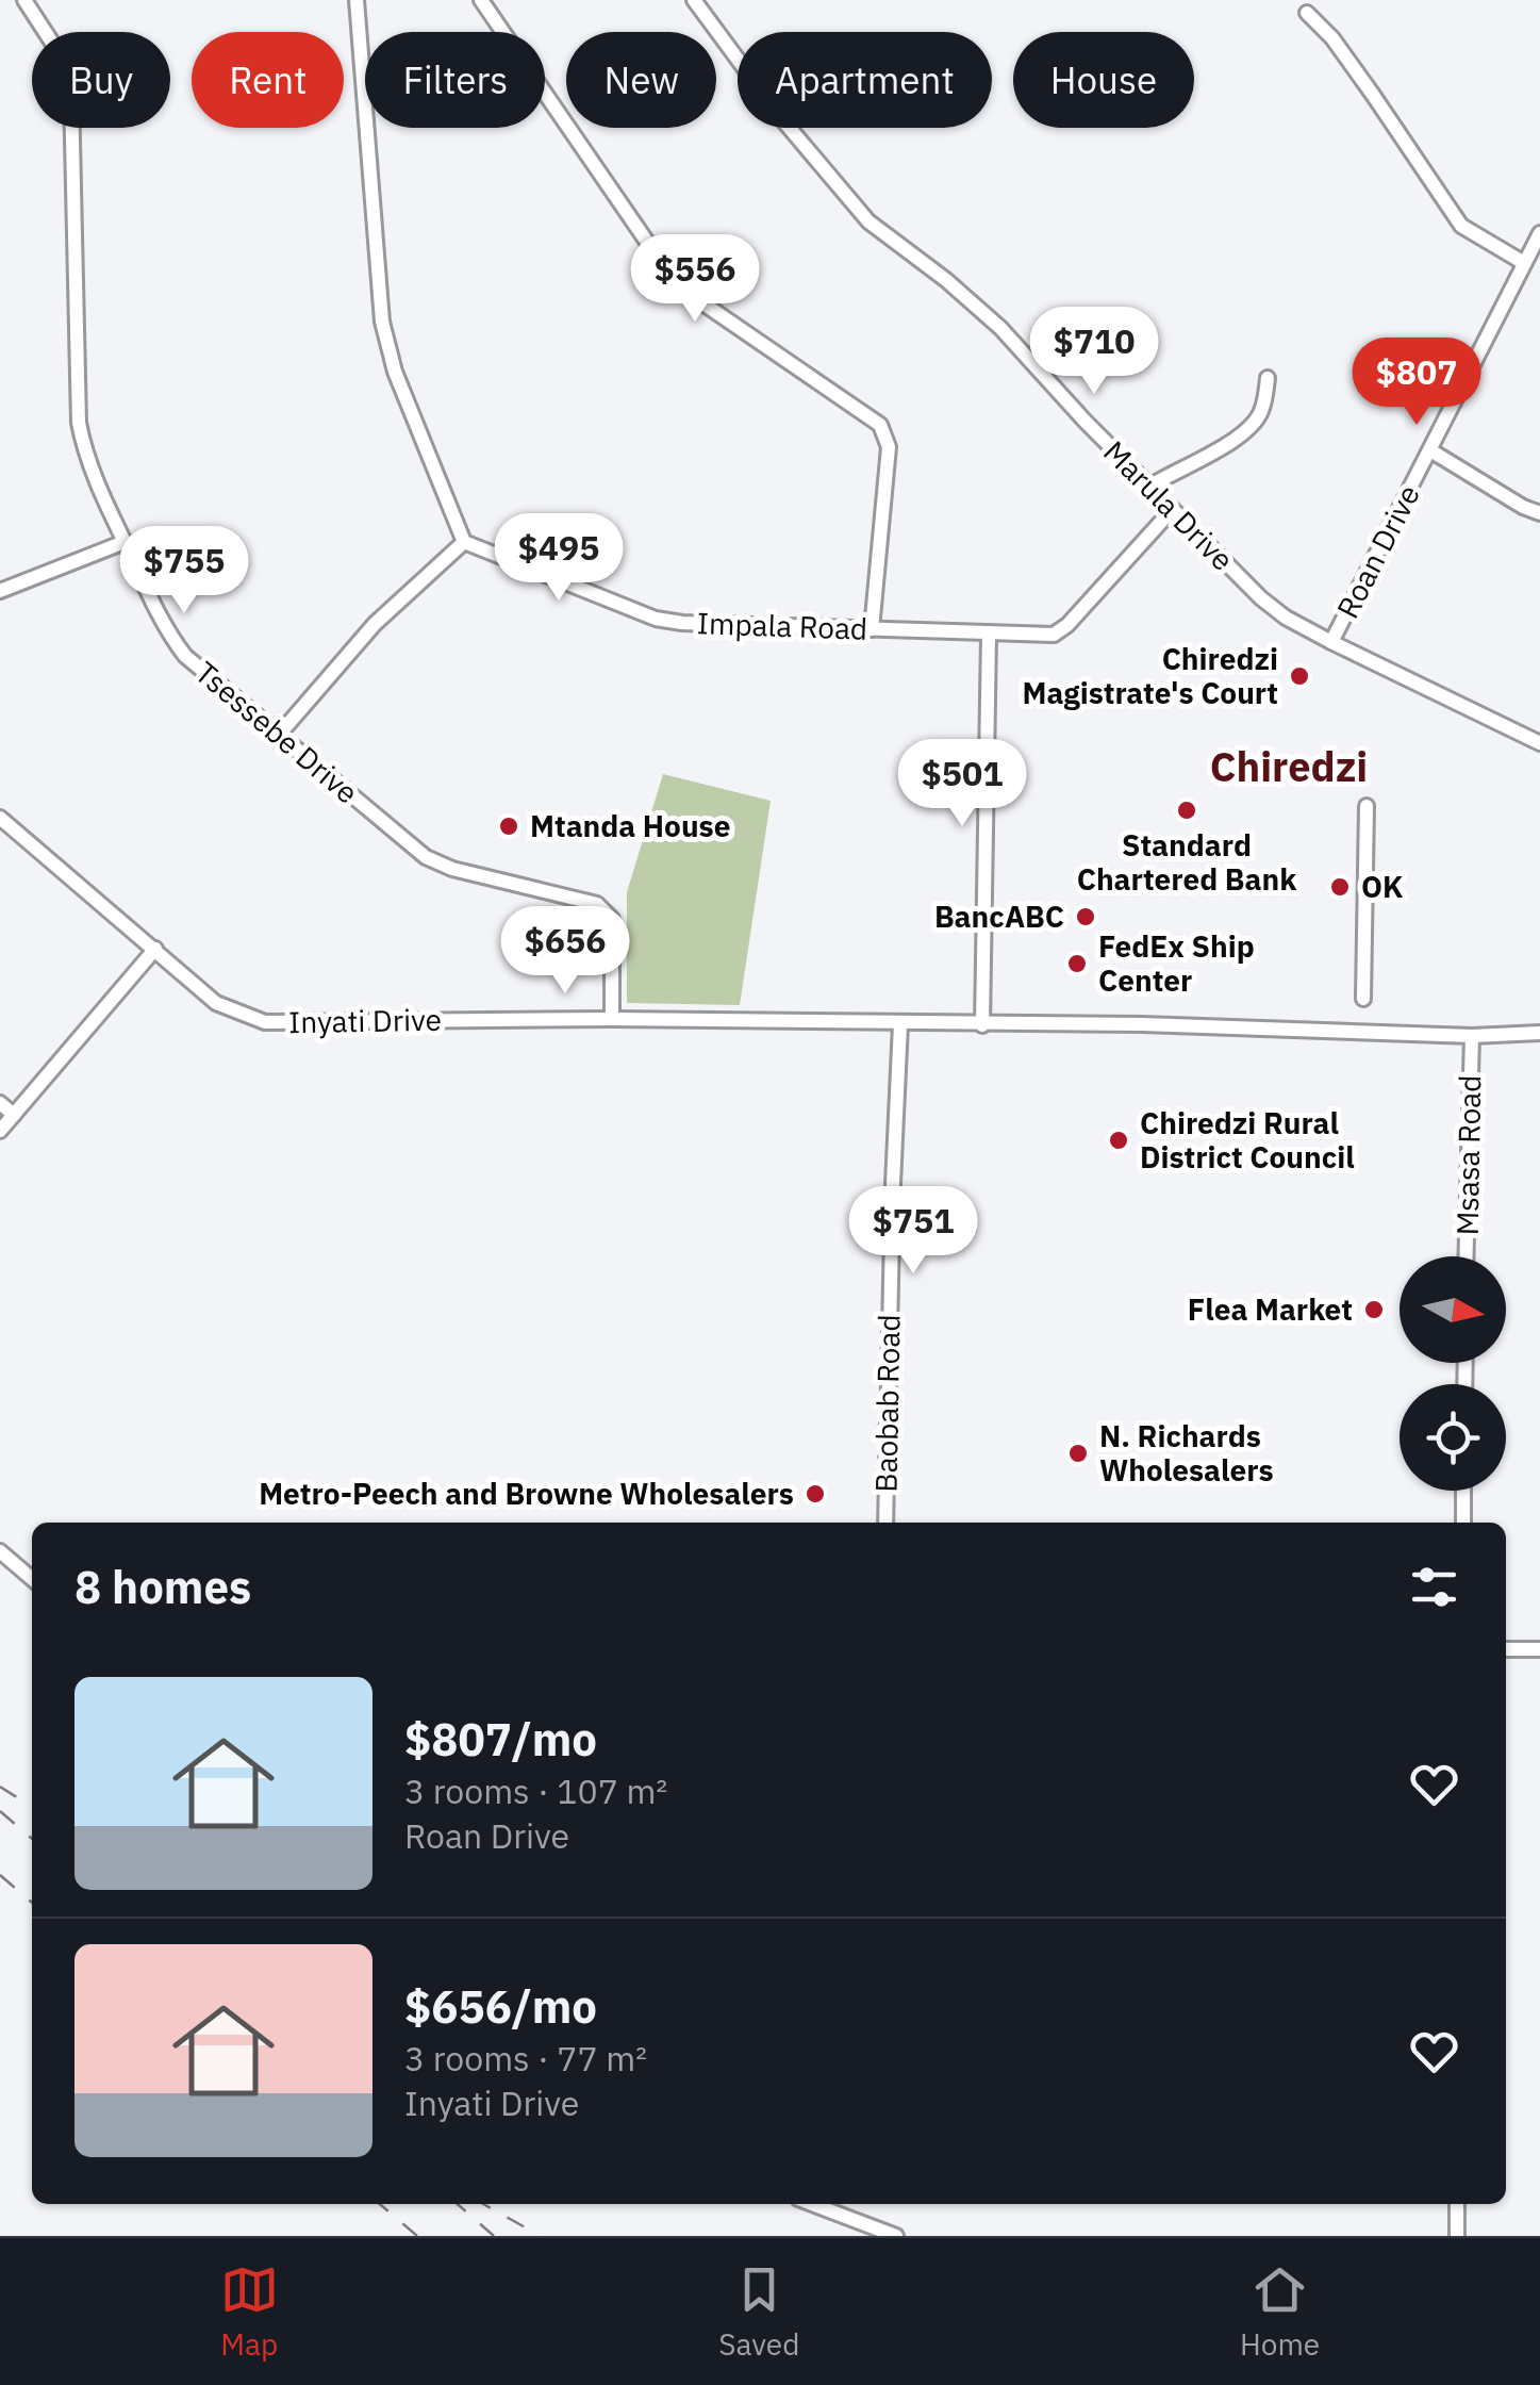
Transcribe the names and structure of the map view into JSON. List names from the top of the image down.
{
  "streets": {
    "street": [
      "Marula Drive",
      "Roan Drive",
      "Impala Road",
      "Tsessebe Drive",
      "Inyati Drive",
      "Msasa Road",
      "Baobab Road"
    ]
  },
  "crossings": [
    ["Marula Drive", "Roan Drive"],
    ["Marula Drive", "Impala Road"],
    ["Tsessebe Drive", "Inyati Drive"],
    ["Inyati Drive", "Msasa Road"],
    ["Inyati Drive", "Baobab Road"]
  ],
  "districts": ["Chiredzi"],
  "places": [
    "Chiredzi Magistrate's Court",
    "Standard Chartered Bank",
    "Mtanda House",
    "OK",
    "BancABC",
    "FedEx Ship Center",
    "Chiredzi Rural District Council",
    "Flea Market",
    "N. Richards Wholesalers",
    "Metro-Peech and Browne Wholesalers"
  ],
  "north": "right",
  "page": {
    "chip": [
      "Buy",
      "Rent",
      "Filters",
      "New",
      "Apartment",
      "House"
    ],
    "price": [
      "$556",
      "$710",
      "$807",
      "$495",
      "$755",
      "$501",
      "$656",
      "$751"
    ],
    "heading": "8 homes",
    "list": [
      {
        "name": "$807/mo",
        "note": "3 rooms · 107 m² · Roan Drive"
      },
      {
        "name": "$656/mo",
        "note": "3 rooms · 77 m² · Inyati Drive"
      }
    ],
    "tabs": ["Map", "Saved", "Home"]
  }
}
